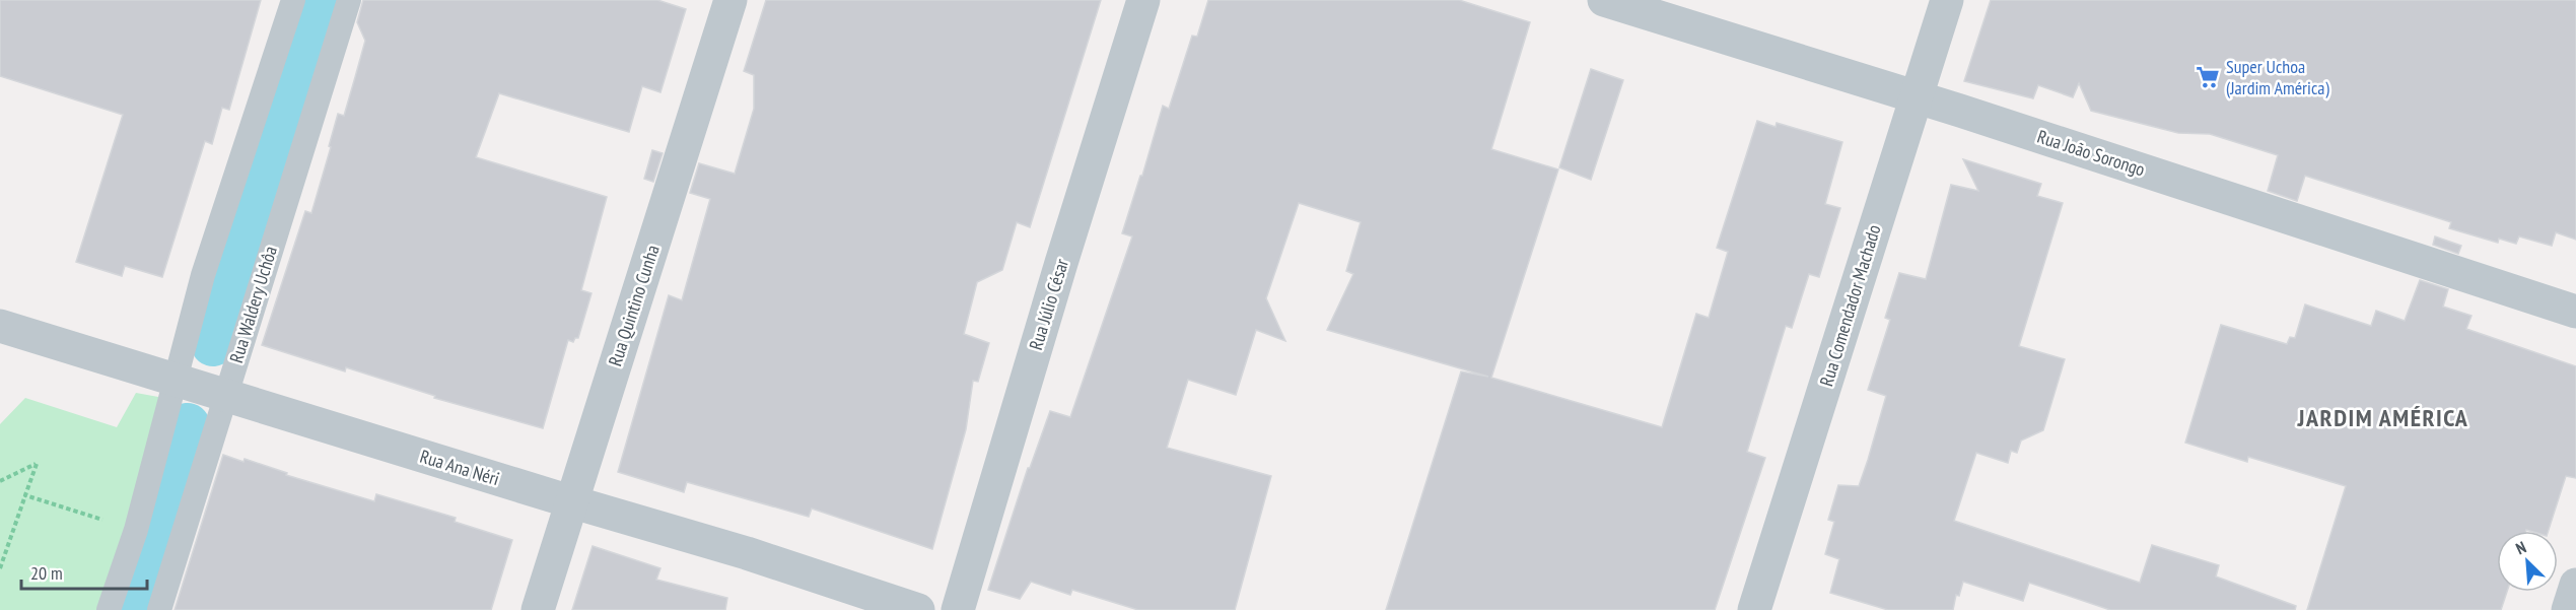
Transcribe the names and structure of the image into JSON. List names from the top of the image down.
{
  "streets": {
    "street": [
      "Rua João Sorongo",
      "Rua Júlio César",
      "Rua Quintino Cunha",
      "Rua Comendador Machado",
      "Rua Ana Néri"
    ],
    "lane": ["Rua Waldery Uchôa"]
  },
  "crossings": [
    ["Rua João Sorongo", "Rua Comendador Machado"],
    ["Rua Waldery Uchôa", "Rua Ana Néri"],
    ["Rua Quintino Cunha", "Rua Ana Néri"]
  ],
  "districts": ["JARDIM AMÉRICA"],
  "places": {
    "supermarket": ["Super Uchoa (Jardim América)"]
  },
  "scale_bar": "20 m",
  "north": "top left"
}
